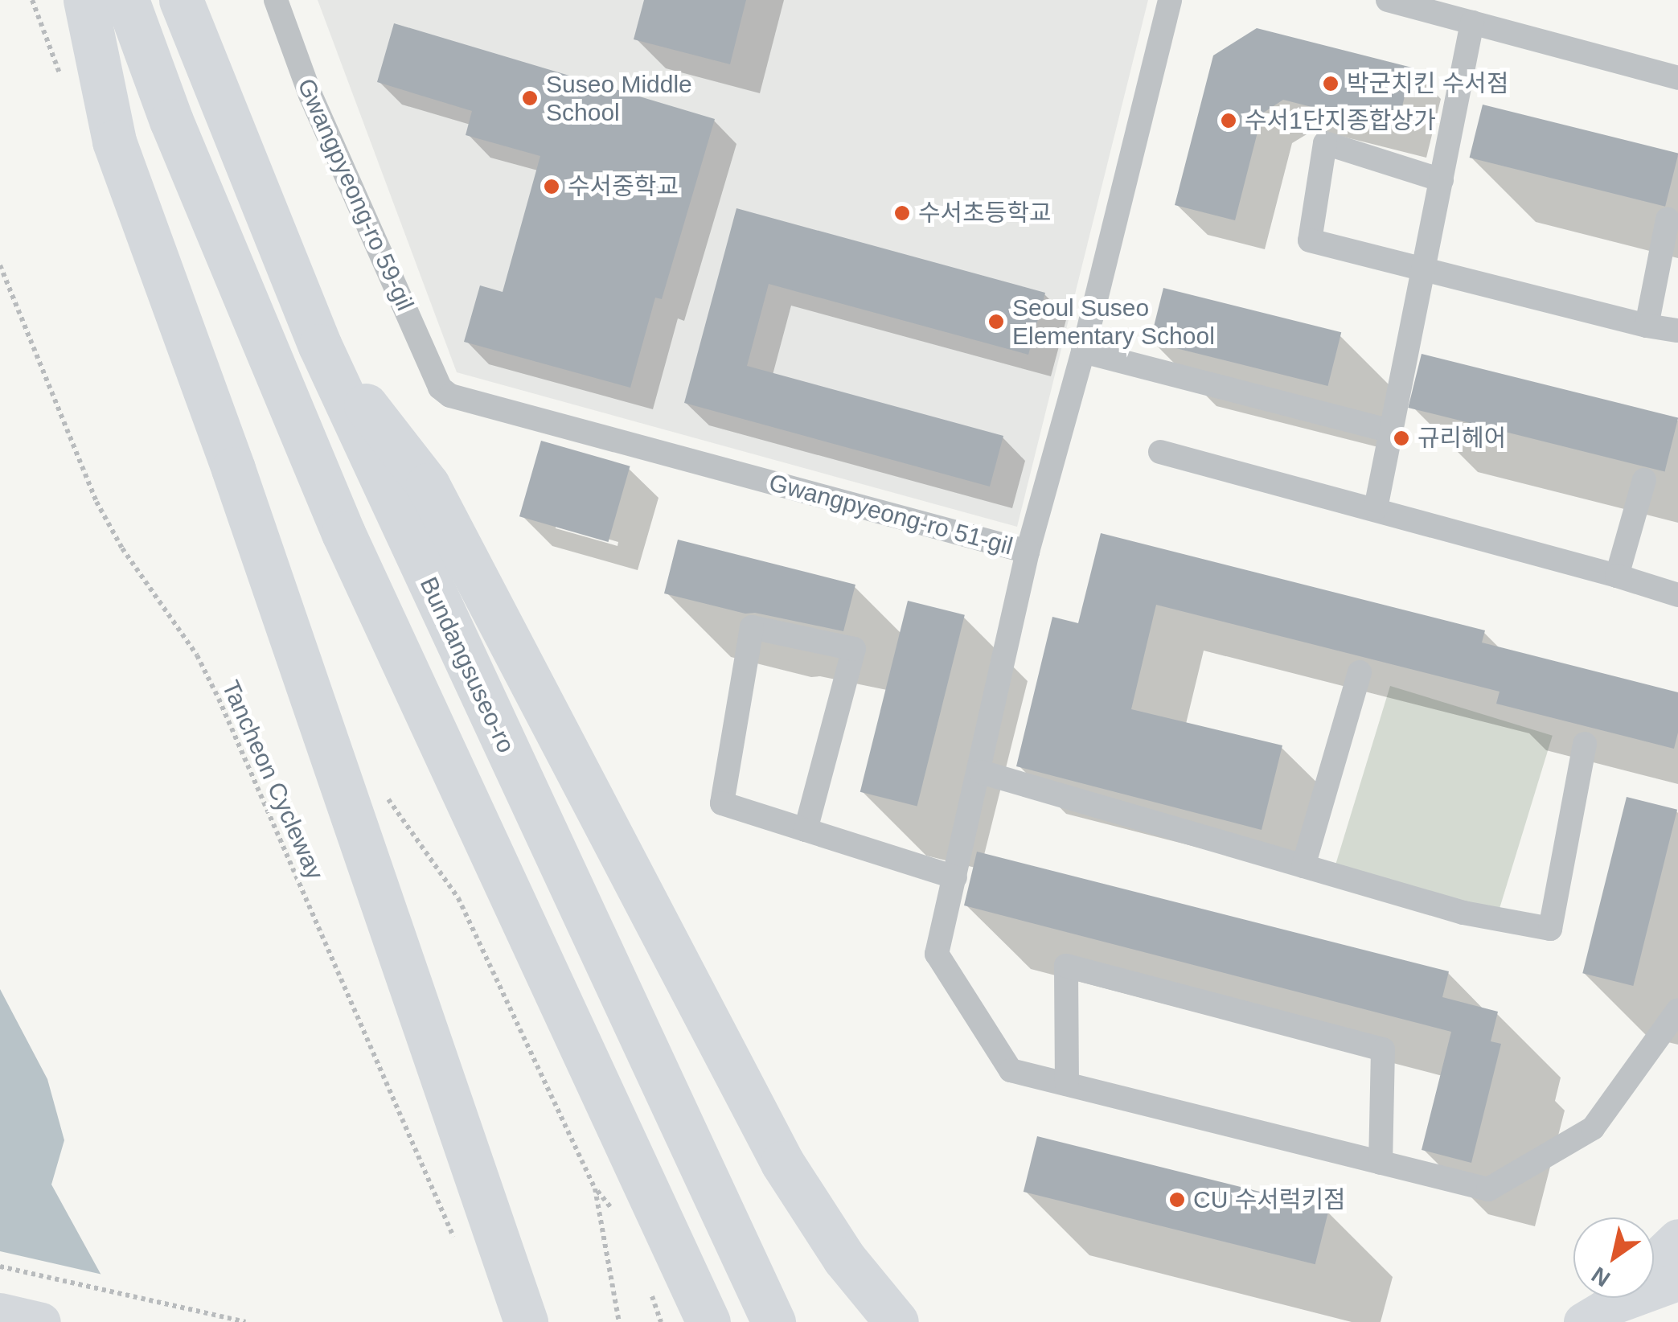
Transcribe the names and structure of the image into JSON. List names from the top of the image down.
{
  "streets": {
    "highway": ["Bundangsuseo-ro"],
    "street": ["Gwangpyeong-ro 59-gil", "Gwangpyeong-ro 51-gil"],
    "path": ["Tancheon Cycleway"]
  },
  "crossings": [
    ["Gwangpyeong-ro 59-gil", "Gwangpyeong-ro 51-gil"]
  ],
  "places": [
    "박군치킨 수서점",
    "Suseo Middle School",
    "수서1단지종합상가",
    "수서중학교",
    "수서초등학교",
    "Seoul Suseo Elementary School",
    "규리헤어",
    "CU 수서럭키점"
  ],
  "north": "bottom left"
}
